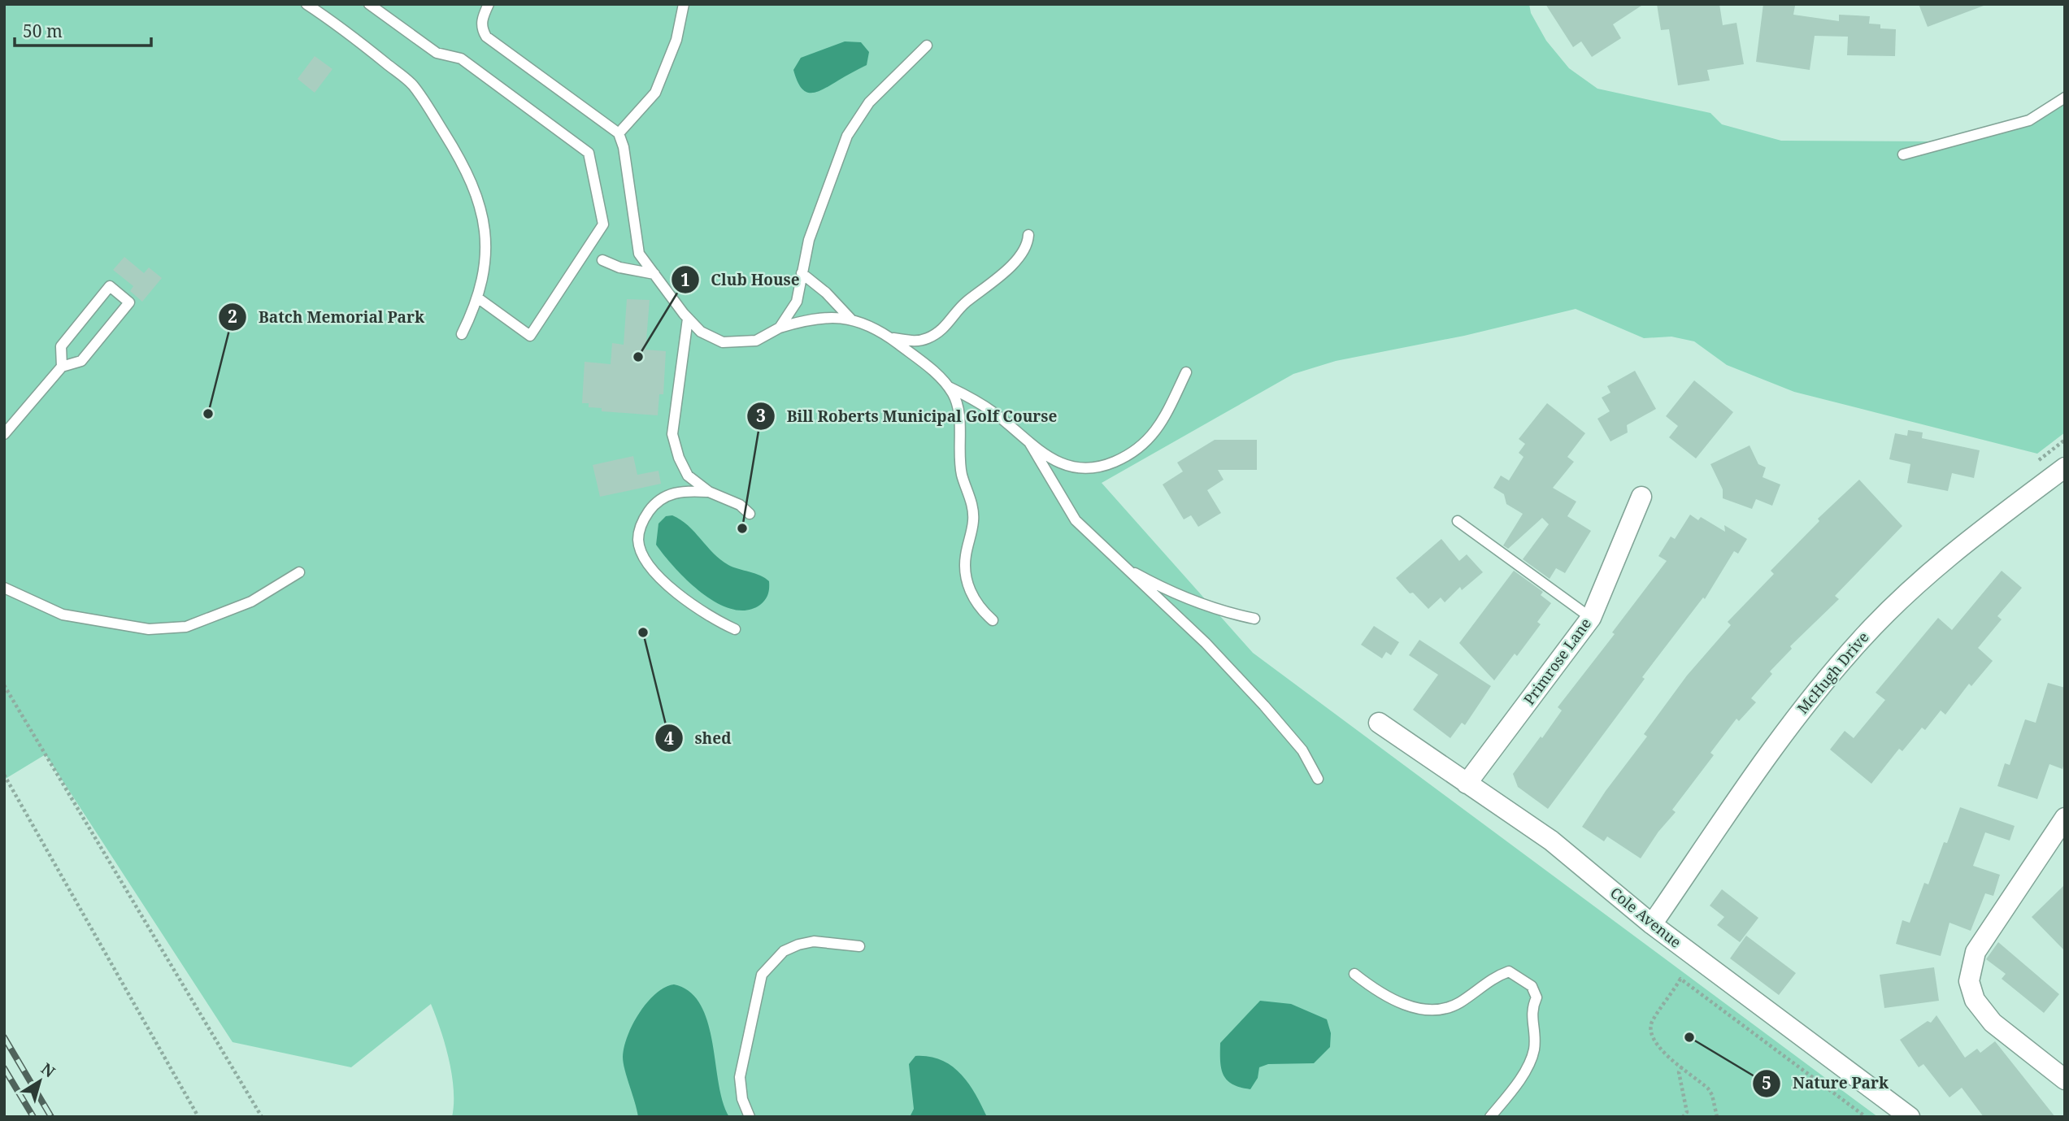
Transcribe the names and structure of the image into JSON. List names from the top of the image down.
{
  "streets": {
    "street": ["Primrose Lane", "McHugh Drive", "Cole Avenue"]
  },
  "crossings": [
    ["Primrose Lane", "Cole Avenue"],
    ["McHugh Drive", "Cole Avenue"]
  ],
  "places": [
    "Club House",
    "Batch Memorial Park",
    "Bill Roberts Municipal Golf Course",
    "shed",
    "Nature Park"
  ],
  "scale_bar": "50 m",
  "north": "top right"
}
